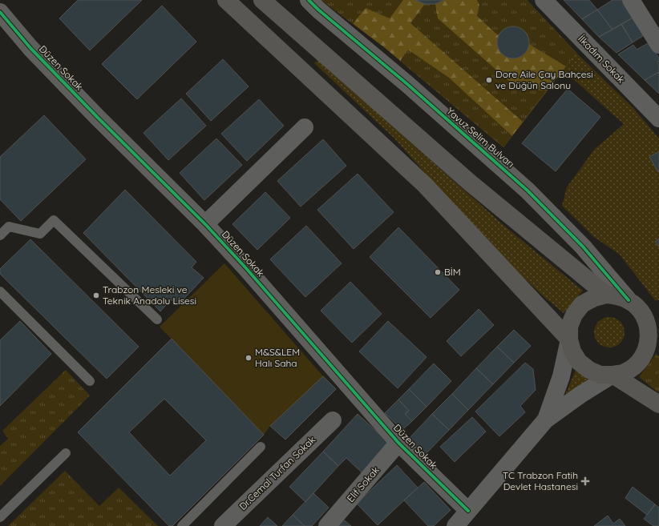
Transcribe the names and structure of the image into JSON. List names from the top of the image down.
{
  "streets": {
    "main road": ["Yavuz Selim Bulvarı"],
    "street": [
      "İlkadım Sokak",
      "Düzen Sokak",
      "Dr.Cemal Turfan Sokak",
      "Elif Sokak"
    ]
  },
  "crossings": [
    ["Düzen Sokak", "Elif Sokak"]
  ],
  "places": {
    "other": [
      "Dore Aile Çay Bahçesi ve Düğün Salonu",
      "BİM",
      "Trabzon Mesleki ve Teknik Anadolu Lisesi",
      "M&S&LEM Halı Saha"
    ],
    "health": ["TC Trabzon Fatih Devlet Hastanesi"]
  }
}
